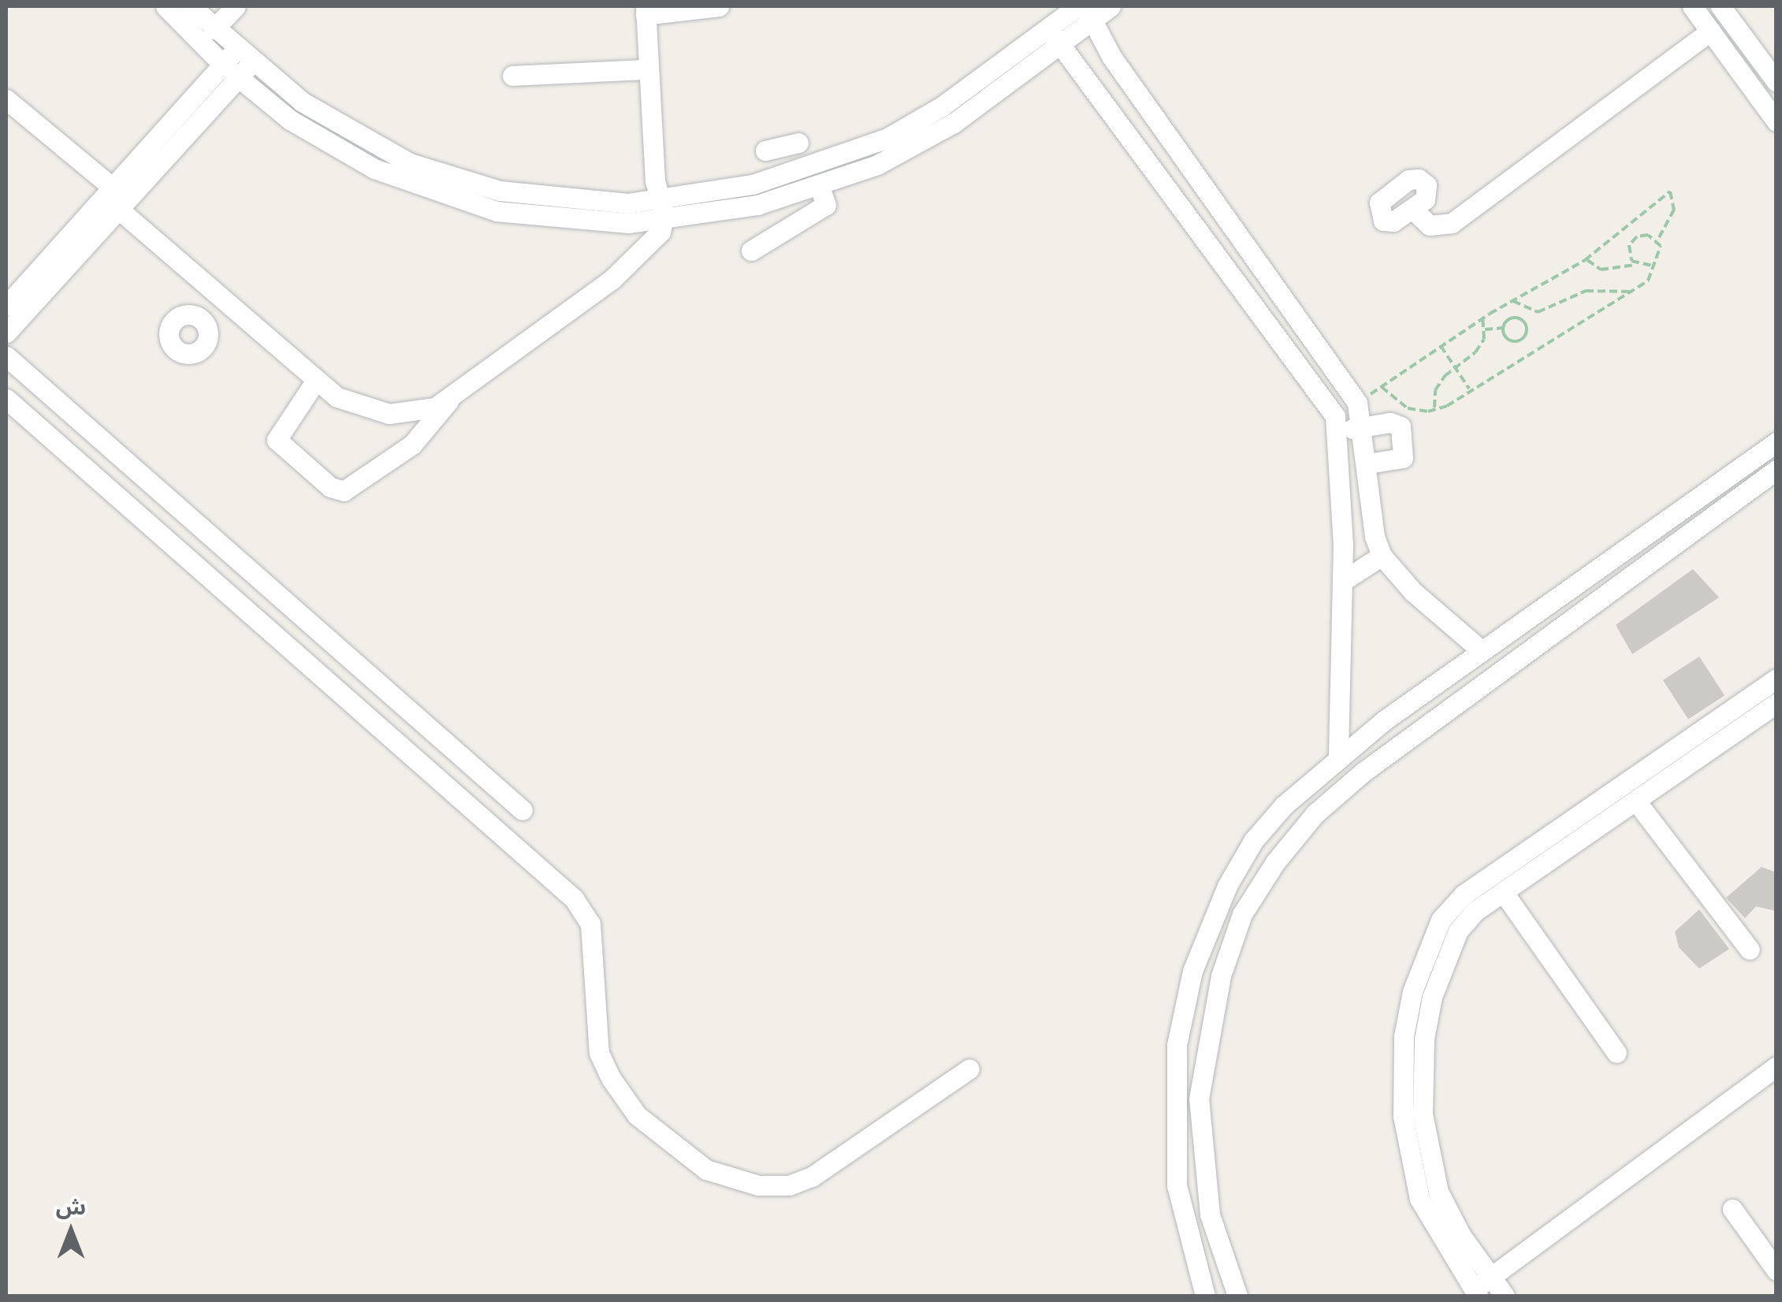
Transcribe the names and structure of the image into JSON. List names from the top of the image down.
{
  "north": "top"
}
